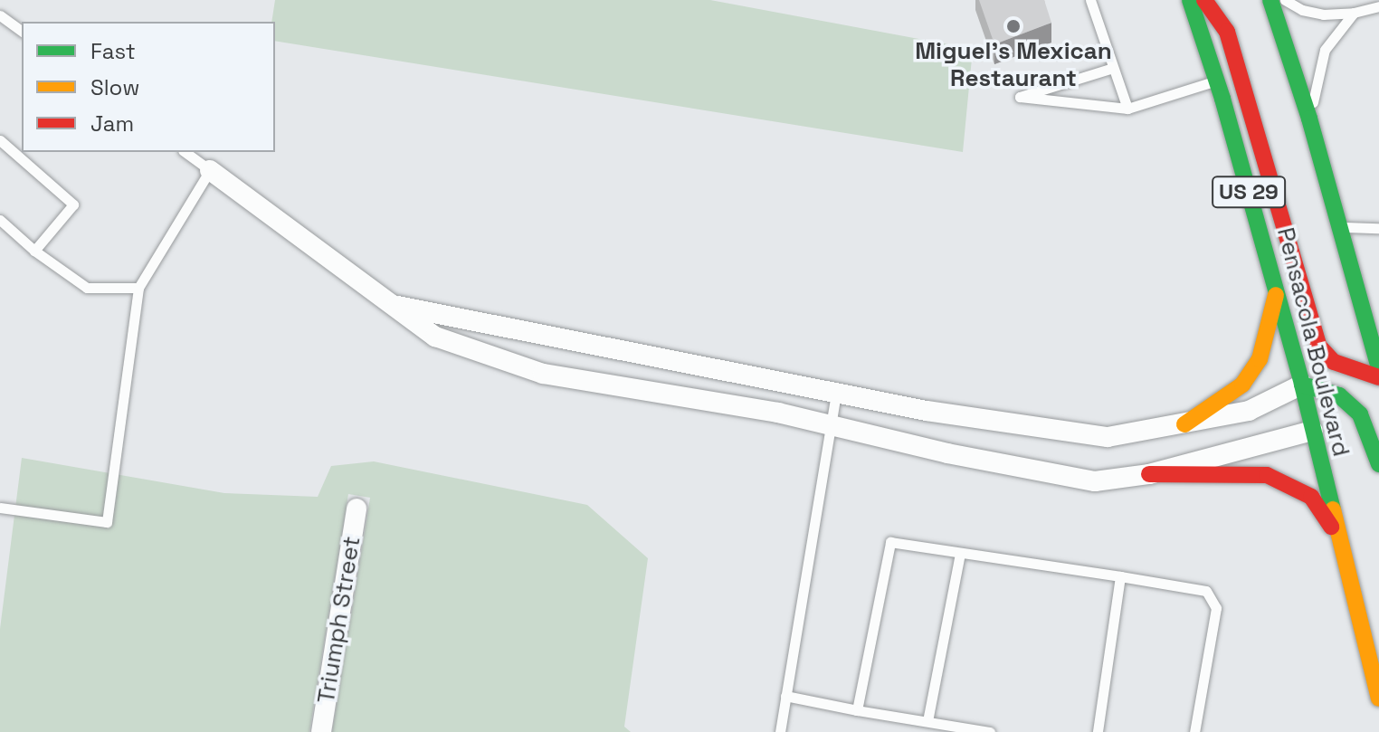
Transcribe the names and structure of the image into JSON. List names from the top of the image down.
{
  "streets": {
    "main road": ["US 29", "Pensacola Boulevard"],
    "street": ["Triumph Street"]
  },
  "places": ["Miguel's Mexican Restaurant"],
  "legend": ["Fast", "Slow", "Jam"]
}
